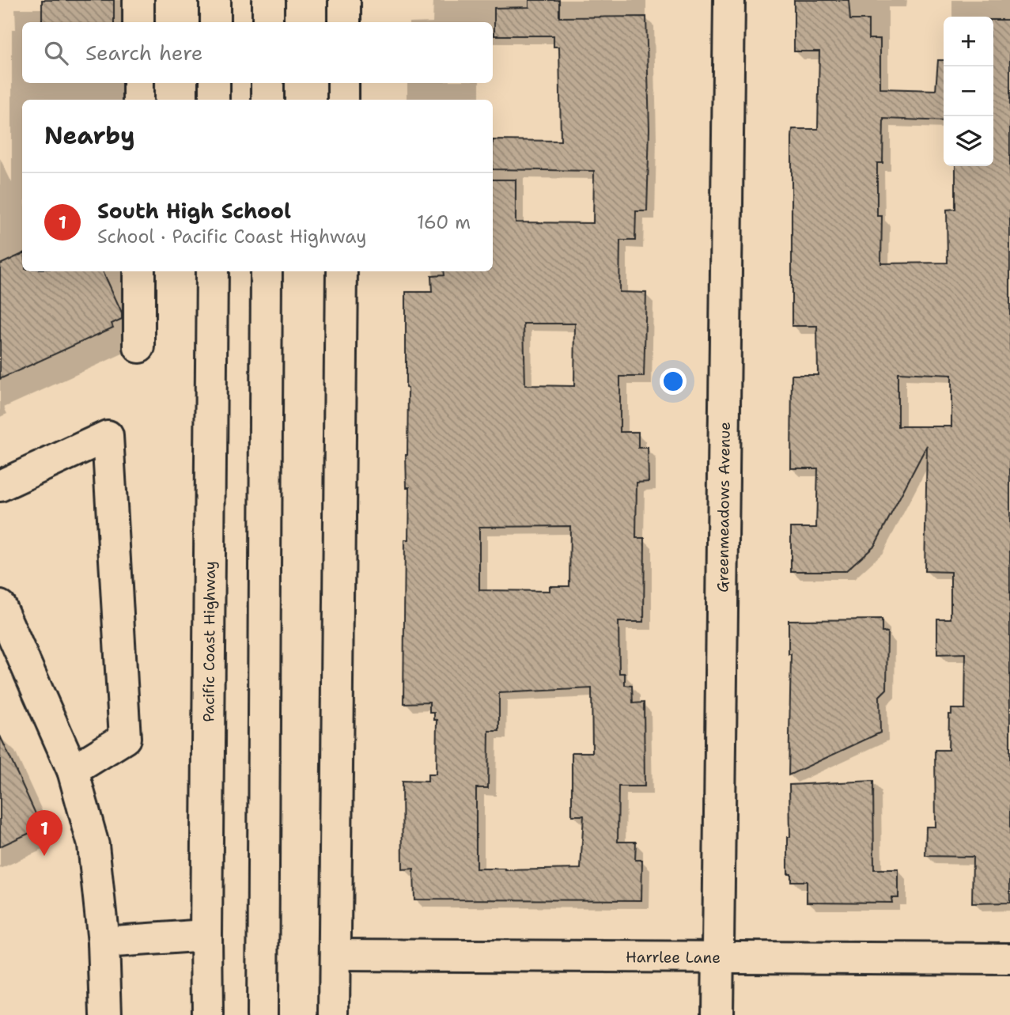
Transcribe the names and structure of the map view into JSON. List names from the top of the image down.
{
  "streets": {
    "main road": ["Greenmeadows Avenue", "Pacific Coast Highway", "Harrlee Lane"]
  },
  "crossings": [
    ["Greenmeadows Avenue", "Harrlee Lane"]
  ],
  "page": {
    "map_buttons": ["+", "−"],
    "search": "Search here",
    "heading": "Nearby",
    "list": [
      {
        "mark": "1",
        "name": "South High School",
        "note": "School · Pacific Coast Highway",
        "value": "160 m"
      }
    ],
    "pins": "1"
  }
}
